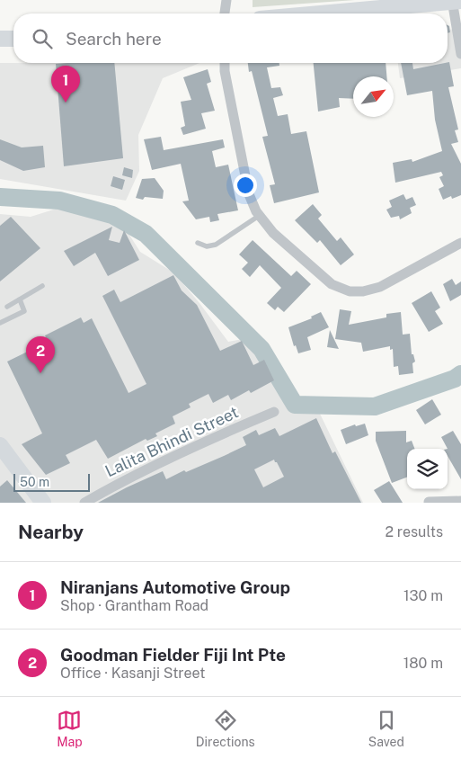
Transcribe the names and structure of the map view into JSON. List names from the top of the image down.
{
  "streets": {
    "street": ["Lalita Bhindi Street"]
  },
  "scale_bar": "50 m",
  "north": "top right",
  "page": {
    "search": "Search here",
    "pins": ["1", "2"],
    "scale": "50 m",
    "heading": ["Nearby", "2 results"],
    "list": [
      {
        "mark": "1",
        "name": "Niranjans Automotive Group",
        "note": "Shop · Grantham Road",
        "value": "130 m"
      },
      {
        "mark": "2",
        "name": "Goodman Fielder Fiji Int Pte",
        "note": "Office · Kasanji Street",
        "value": "180 m"
      }
    ],
    "nav": ["Map", "Directions", "Saved"]
  }
}
